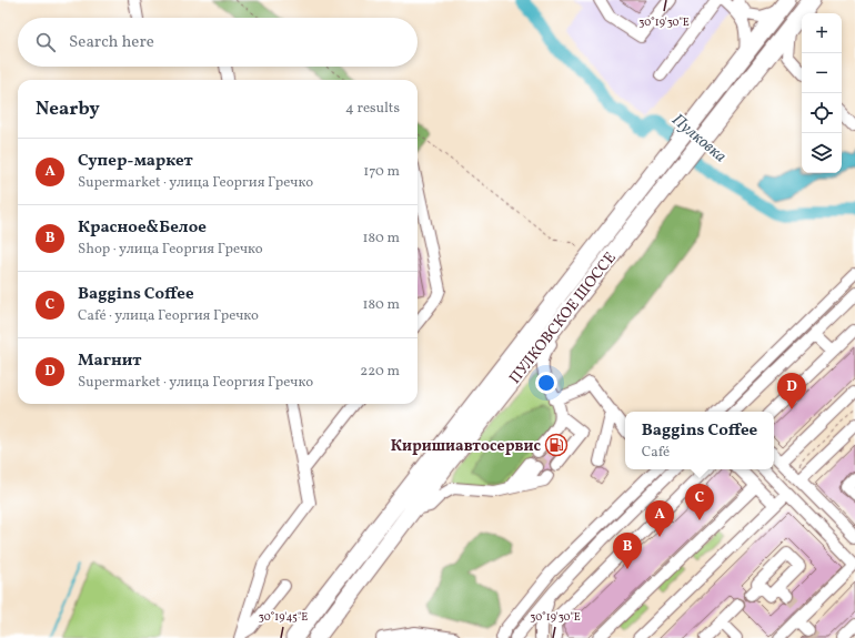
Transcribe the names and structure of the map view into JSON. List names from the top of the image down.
{
  "streets": {
    "highway": ["ПУЛКОВСКОЕ ШОССЕ"]
  },
  "water": ["Пулковка"],
  "places": {
    "fuel station": ["Киришиавтосервис"]
  },
  "page": {
    "map_buttons": ["+", "−"],
    "search": "Search here",
    "heading": ["Nearby", "4 results"],
    "list": [
      {
        "mark": "A",
        "name": "Супер-маркет",
        "note": "Supermarket · улица Георгия Гречко",
        "value": "170 m"
      },
      {
        "mark": "B",
        "name": "Красное&Белое",
        "note": "Shop · улица Георгия Гречко",
        "value": "180 m"
      },
      {
        "mark": "C",
        "name": "Baggins Coffee",
        "note": "Café · улица Георгия Гречко",
        "value": "180 m"
      },
      {
        "mark": "D",
        "name": "Магнит",
        "note": "Supermarket · улица Георгия Гречко",
        "value": "220 m"
      }
    ],
    "pins": [
      "D",
      "C",
      "A",
      "B"
    ],
    "popup": ["Baggins Coffee", "Café"]
  },
  "coordinates": ["30°19'30\"E", "30°19'45\"E"]
}
